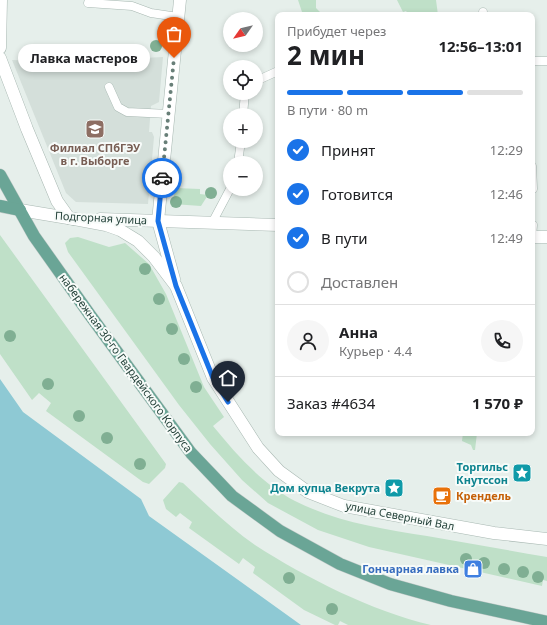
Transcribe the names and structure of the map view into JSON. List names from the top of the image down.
{
  "streets": {
    "main road": ["набережная 30-го Гвардейского Корпуса"],
    "street": ["Подгорная улица", "улица Северный Вал"]
  },
  "crossings": [
    ["Подгорная улица", "набережная 30-го Гвардейского Корпуса"],
    ["Подгорная улица", "улица Северный Вал"]
  ],
  "places": {
    "other": ["Лавка мастеров"],
    "school or university": ["Филиал СПбГЭУ в г. Выборге"],
    "place": ["Торгильс Кнутссон", "Дом купца Векрута"],
    "cafe": ["Крендель"],
    "shop": ["Гончарная лавка"]
  },
  "north": "bottom left",
  "page": {
    "map_buttons": ["+", "−"],
    "heading": ["2 мин", "Прибудет через", "12:56–13:01"],
    "panel": [
      "Анна",
      "Курьер · 4.4",
      "Заказ #4634",
      "1 570 ₽"
    ],
    "bubble": "Лавка мастеров",
    "bar": "В пути · 80 m",
    "list": [
      ["Принят", "12:29"],
      ["Готовится", "12:46"],
      ["В пути", "12:49"],
      "Доставлен"
    ]
  }
}
